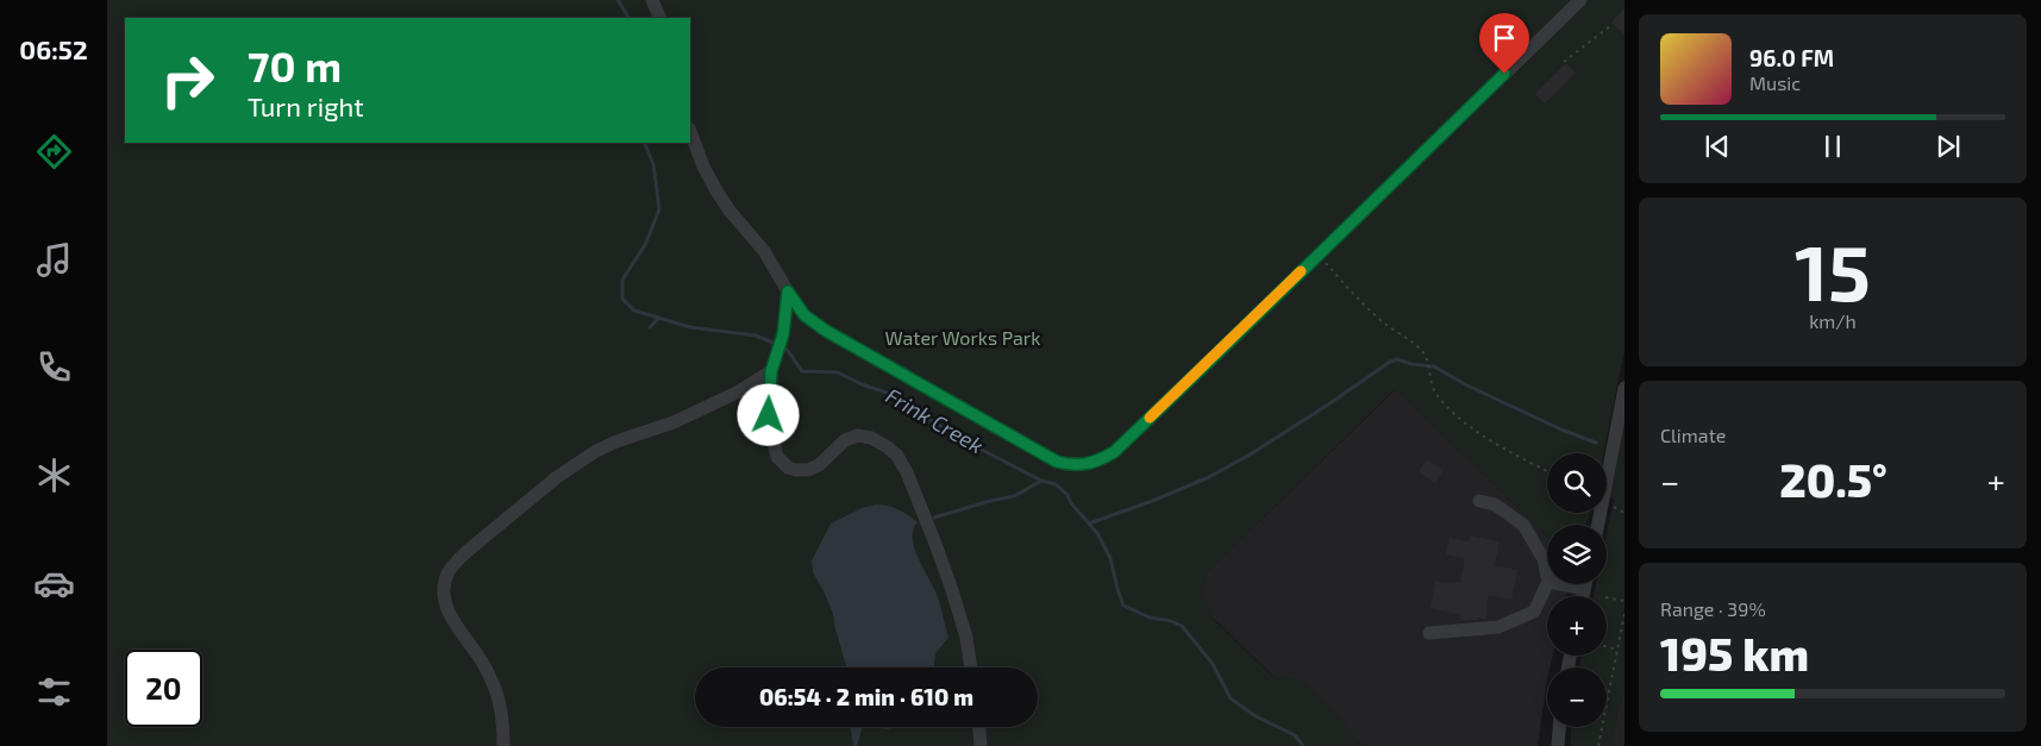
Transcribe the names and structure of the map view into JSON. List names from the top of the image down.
{
  "water": ["Frink Creek"],
  "parks": ["Water Works Park"],
  "page": {
    "tabs": "06:52",
    "turn": ["70 m", "Turn right"],
    "song": ["96.0 FM", "Music"],
    "tile": [
      ["15", "km/h"],
      "Climate",
      ["Range · 39%", "195 km"]
    ],
    "map_buttons": ["+", "−"],
    "heat": ["−", "20.5°", "+"],
    "limit": "20",
    "trip": "06:54 · 2 min · 610 m"
  }
}
